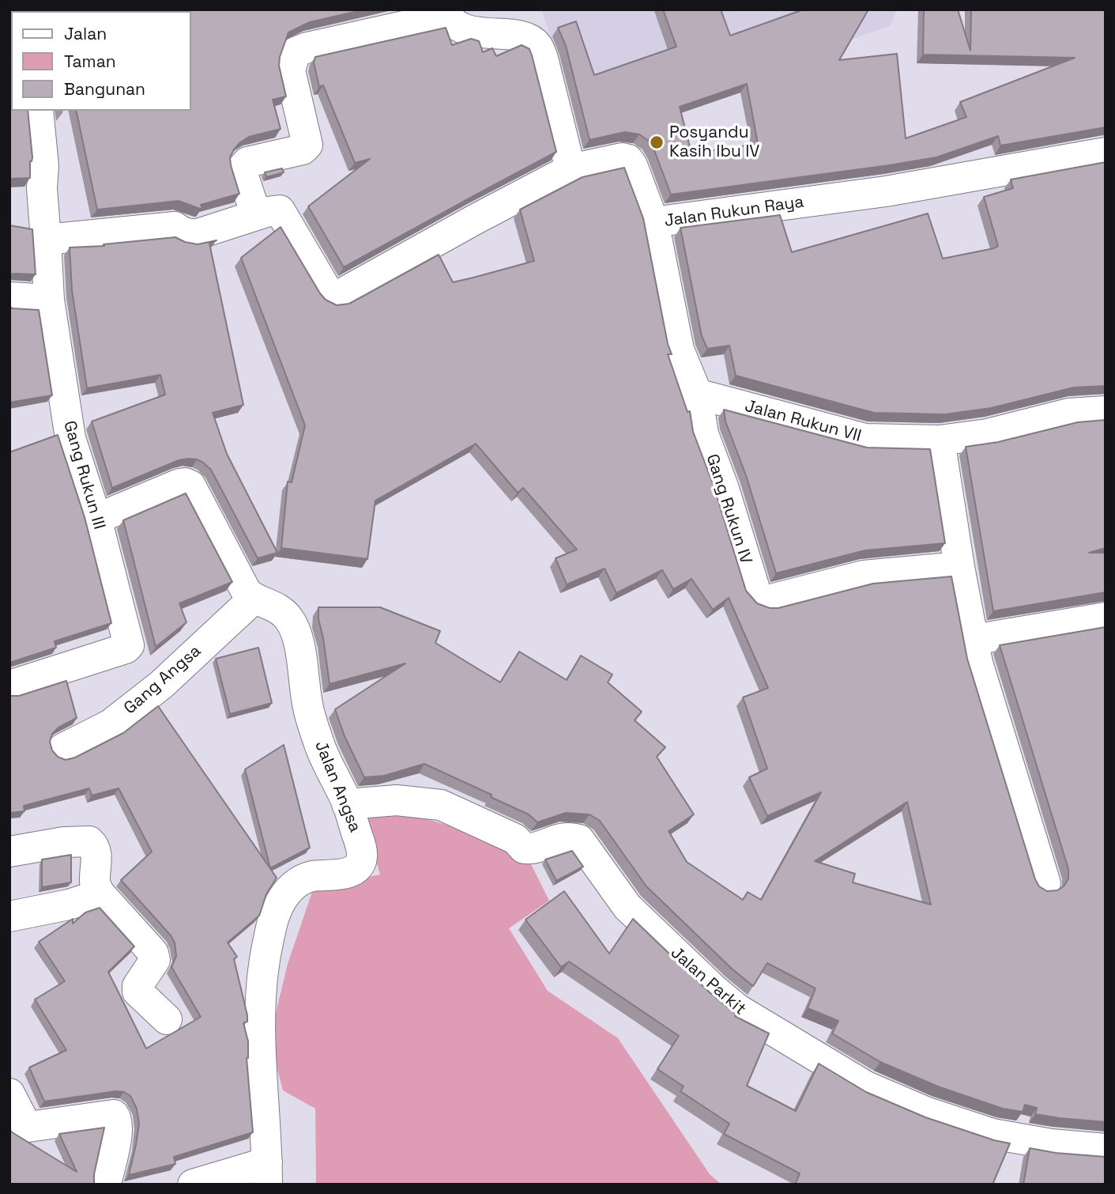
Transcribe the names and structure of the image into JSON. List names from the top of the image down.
{
  "streets": {
    "street": [
      "Jalan Rukun Raya",
      "Jalan Rukun VII",
      "Gang Rukun III",
      "Gang Rukun IV",
      "Gang Angsa",
      "Jalan Angsa",
      "Jalan Parkit"
    ]
  },
  "crossings": [
    ["Jalan Rukun Raya", "Gang Rukun IV"],
    ["Jalan Rukun VII", "Gang Rukun IV"],
    ["Gang Angsa", "Jalan Angsa"],
    ["Jalan Angsa", "Jalan Parkit"]
  ],
  "places": ["Posyandu Kasih Ibu IV"],
  "legend": ["Jalan", "Taman", "Bangunan"]
}
